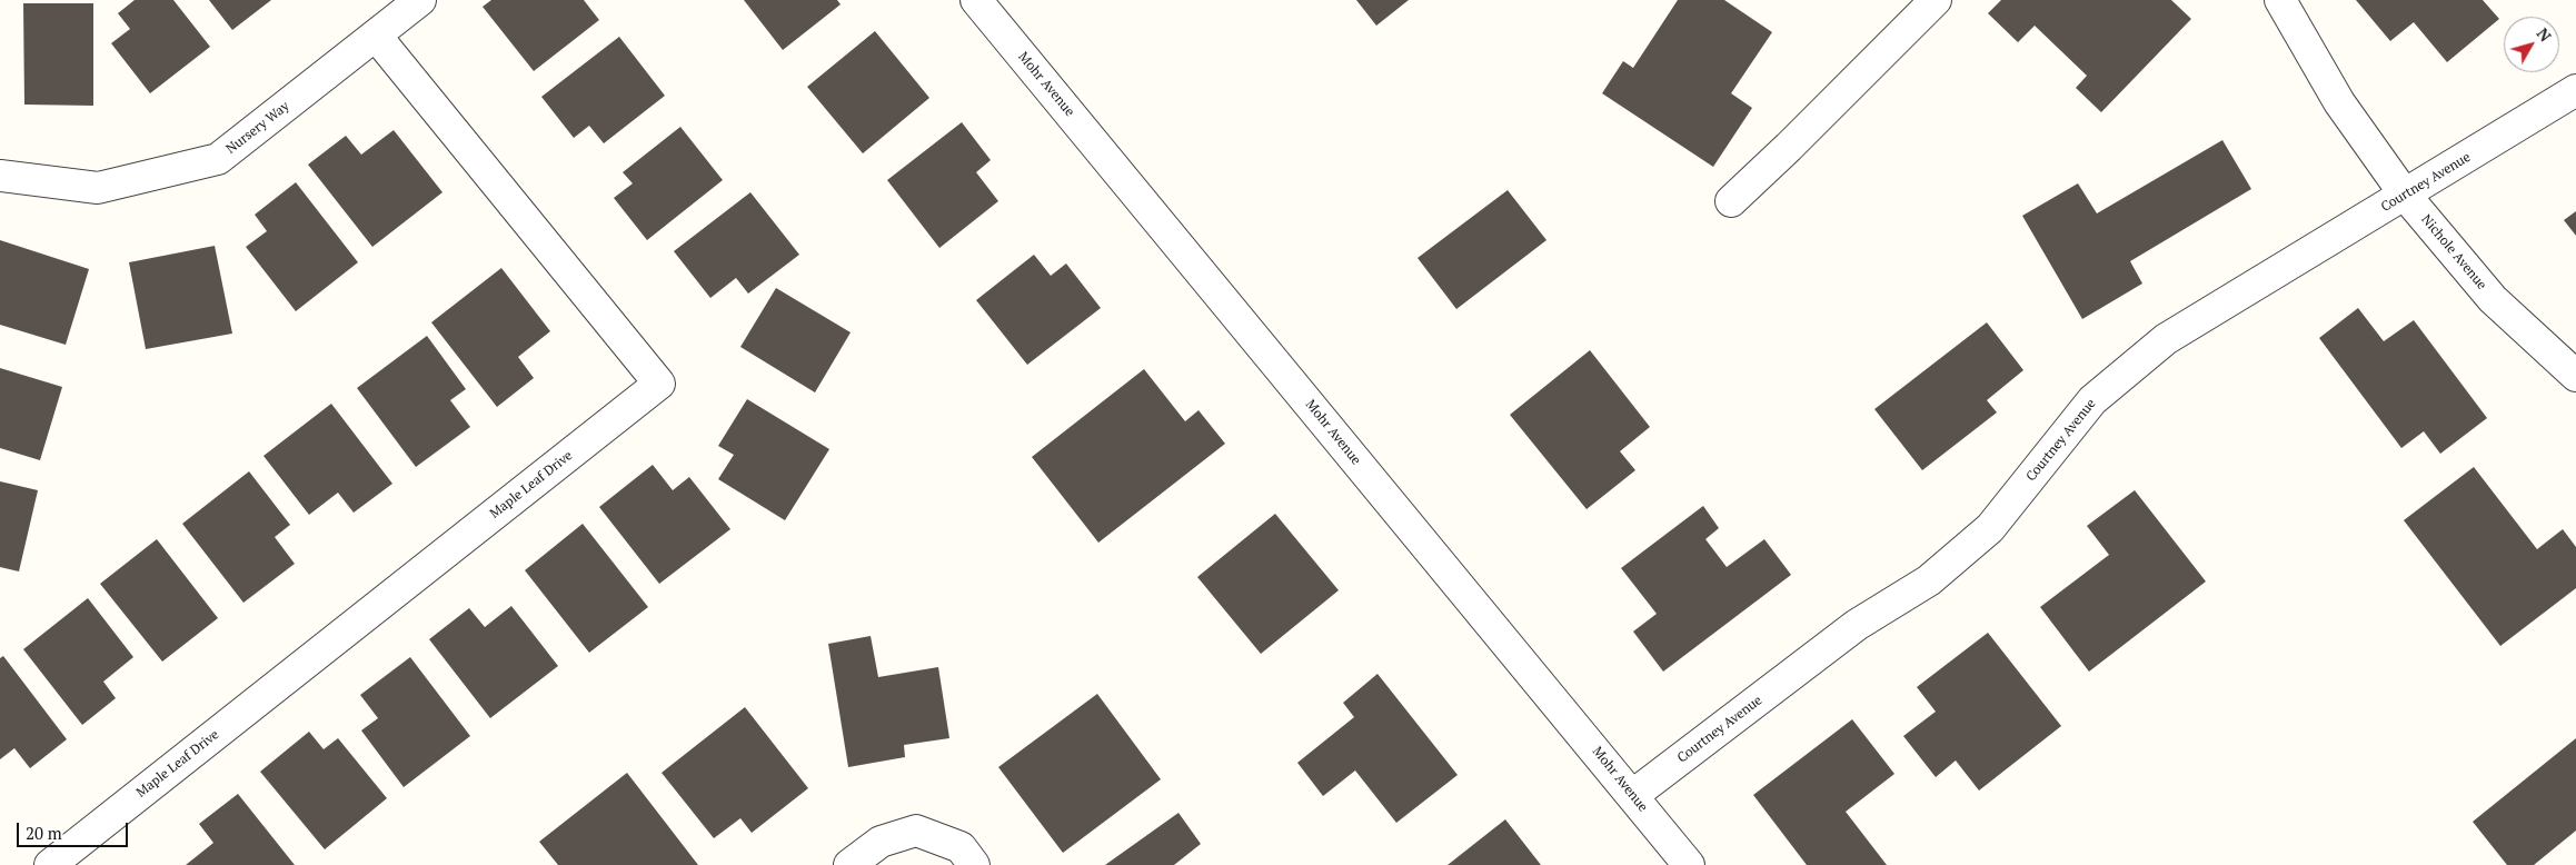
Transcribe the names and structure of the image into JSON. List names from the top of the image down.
{
  "streets": {
    "street": [
      "Mohr Avenue",
      "Nursery Way",
      "Courtney Avenue",
      "Nichole Avenue",
      "Maple Leaf Drive"
    ]
  },
  "crossings": [
    ["Mohr Avenue", "Courtney Avenue"],
    ["Nursery Way", "Maple Leaf Drive"],
    ["Courtney Avenue", "Nichole Avenue"]
  ],
  "scale_bar": "20 m",
  "north": "top right"
}
